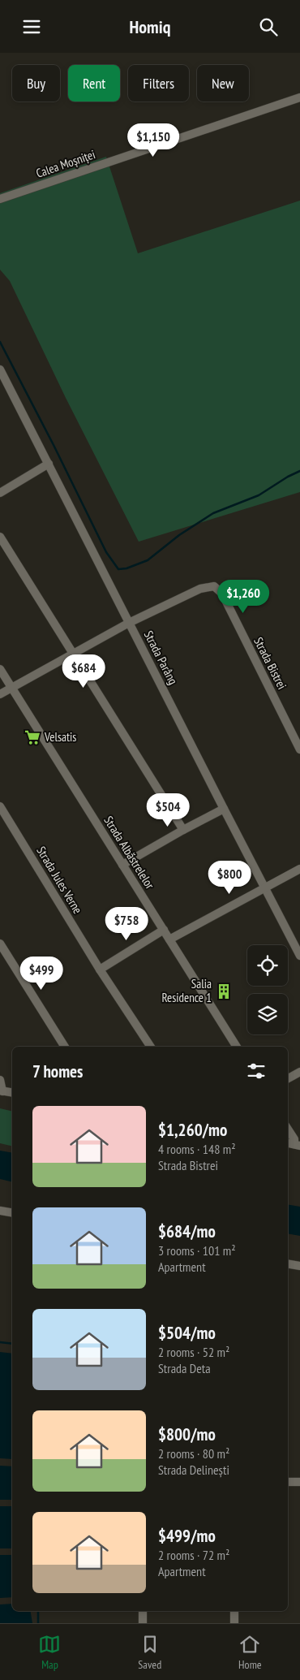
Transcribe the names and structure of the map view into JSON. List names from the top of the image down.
{
  "streets": {
    "street": [
      "Calea Moșniței",
      "Strada Parâng",
      "Strada Bistrei",
      "Strada Albăstrelelor",
      "Strada Jules Verne"
    ]
  },
  "crossings": [
    ["Strada Parâng", "Strada Bistrei"]
  ],
  "places": {
    "supermarket": ["Velsatis"],
    "building": ["Salia Residence 1"]
  },
  "page": {
    "header": "Homiq",
    "chip": [
      "Buy",
      "Rent",
      "Filters",
      "New"
    ],
    "price": [
      "$1,150",
      "$1,260",
      "$684",
      "$504",
      "$800",
      "$758",
      "$499"
    ],
    "heading": "7 homes",
    "list": [
      {
        "name": "$1,260/mo",
        "note": "4 rooms · 148 m² · Strada Bistrei"
      },
      {
        "name": "$684/mo",
        "note": "3 rooms · 101 m² · Apartment"
      },
      {
        "name": "$504/mo",
        "note": "2 rooms · 52 m² · Strada Deta"
      },
      {
        "name": "$800/mo",
        "note": "2 rooms · 80 m² · Strada Delinești"
      },
      {
        "name": "$499/mo",
        "note": "2 rooms · 72 m² · Apartment"
      }
    ],
    "tabs": ["Map", "Saved", "Home"]
  }
}
